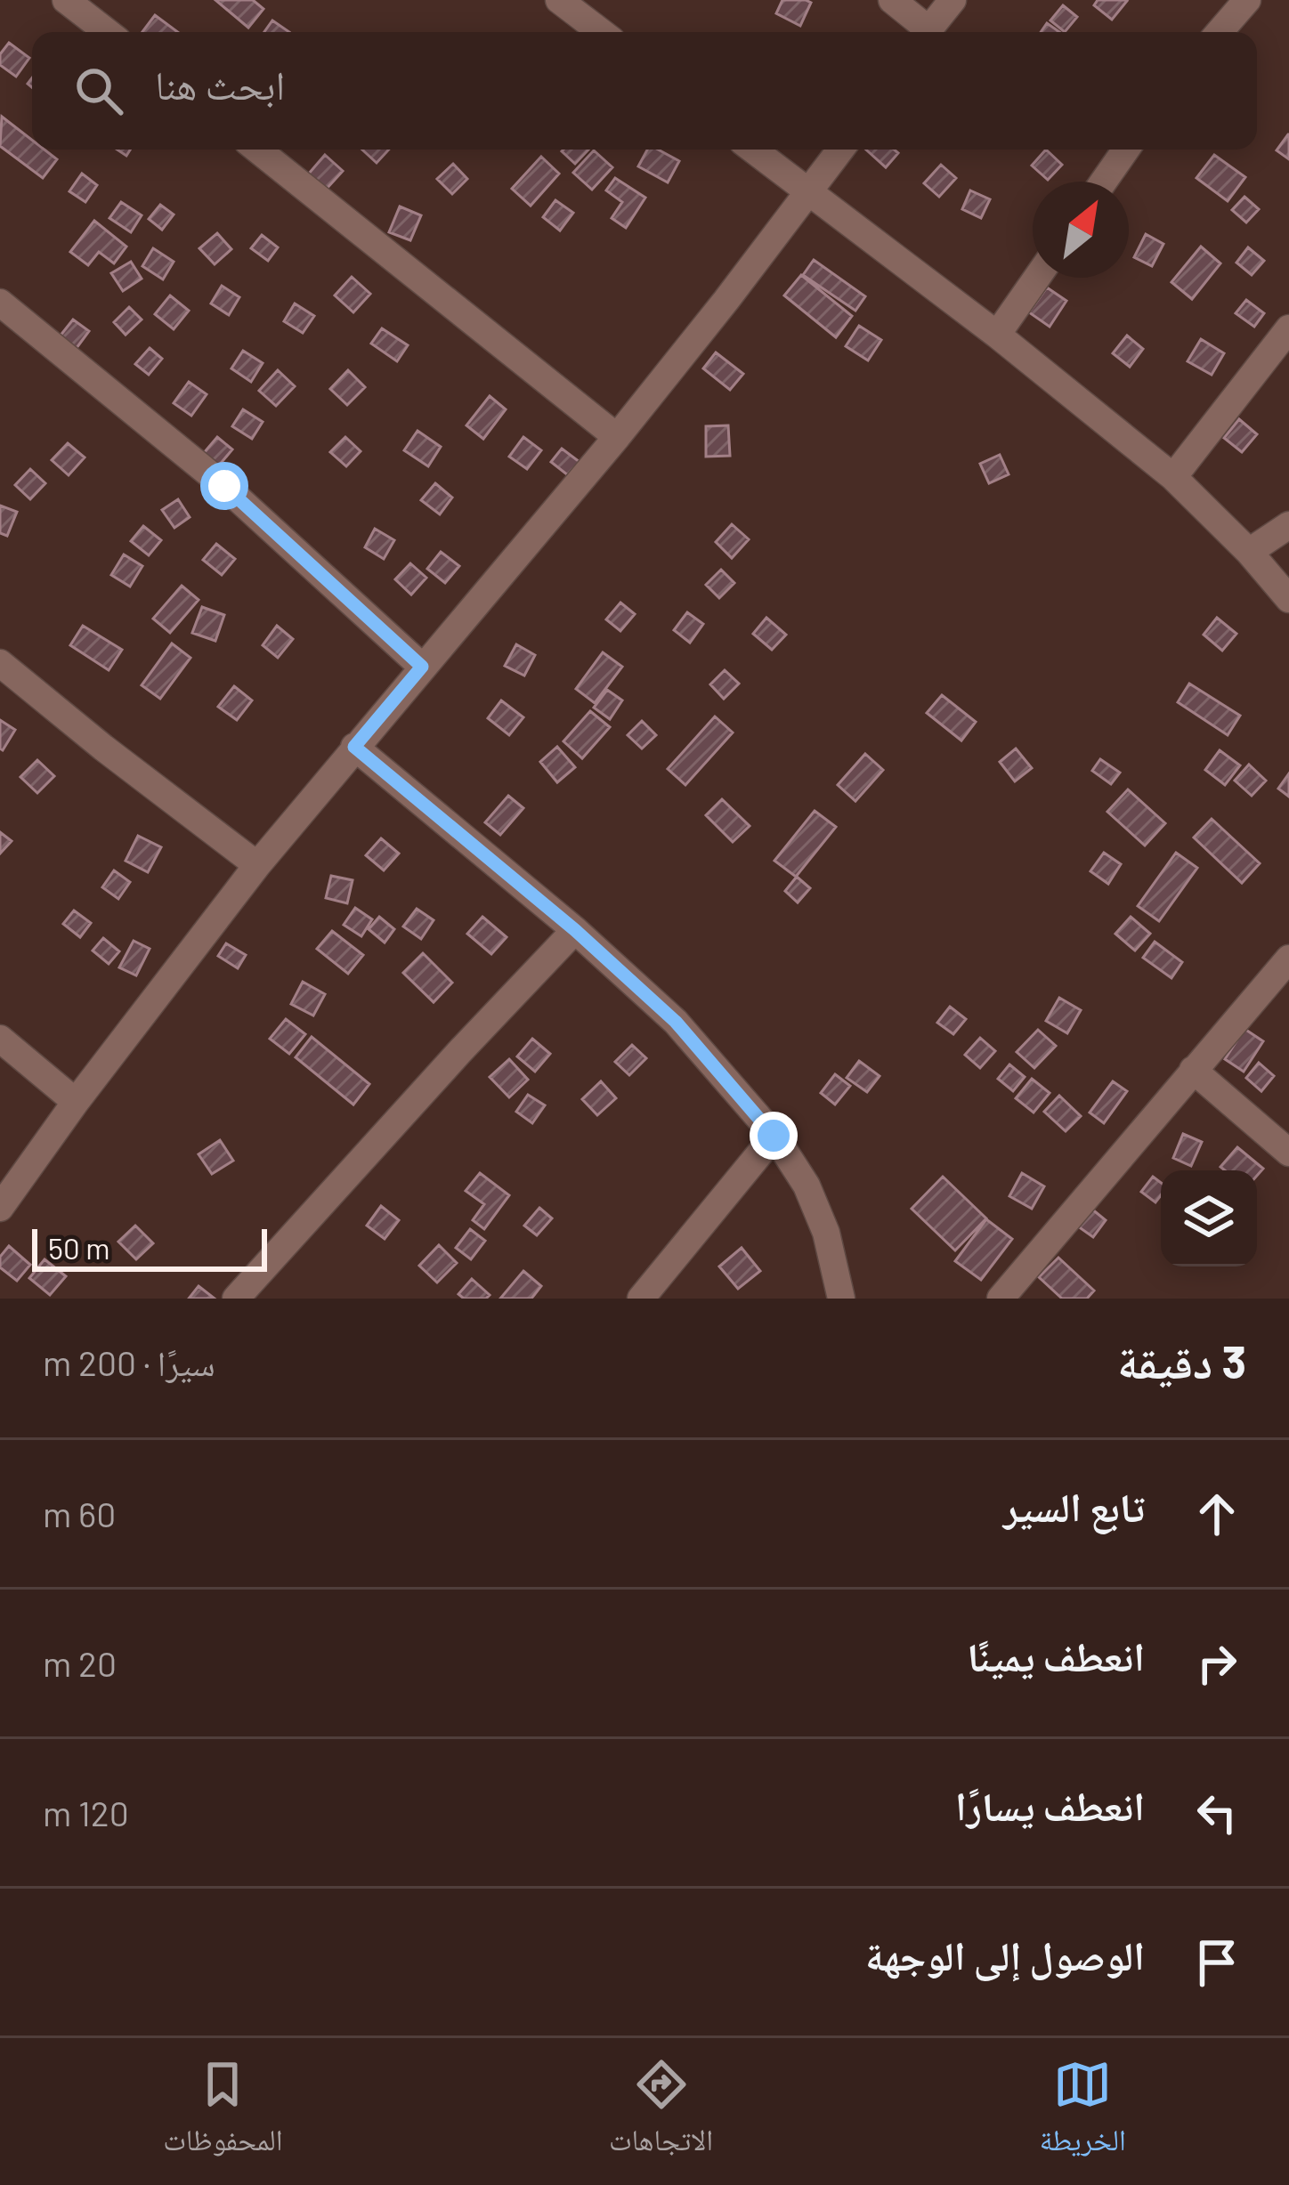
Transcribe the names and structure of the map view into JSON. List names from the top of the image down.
{
  "scale_bar": "50 m",
  "north": "top right",
  "page": {
    "search": "ابحث هنا",
    "scale": "50 m",
    "heading": ["3 دقيقة", "سيرًا · 200 m"],
    "list": [
      ["تابع السير", "60 m"],
      ["انعطف يمينًا", "20 m"],
      ["انعطف يسارًا", "120 m"],
      "الوصول إلى الوجهة"
    ],
    "nav": ["الخريطة", "الاتجاهات", "المحفوظات"]
  }
}
